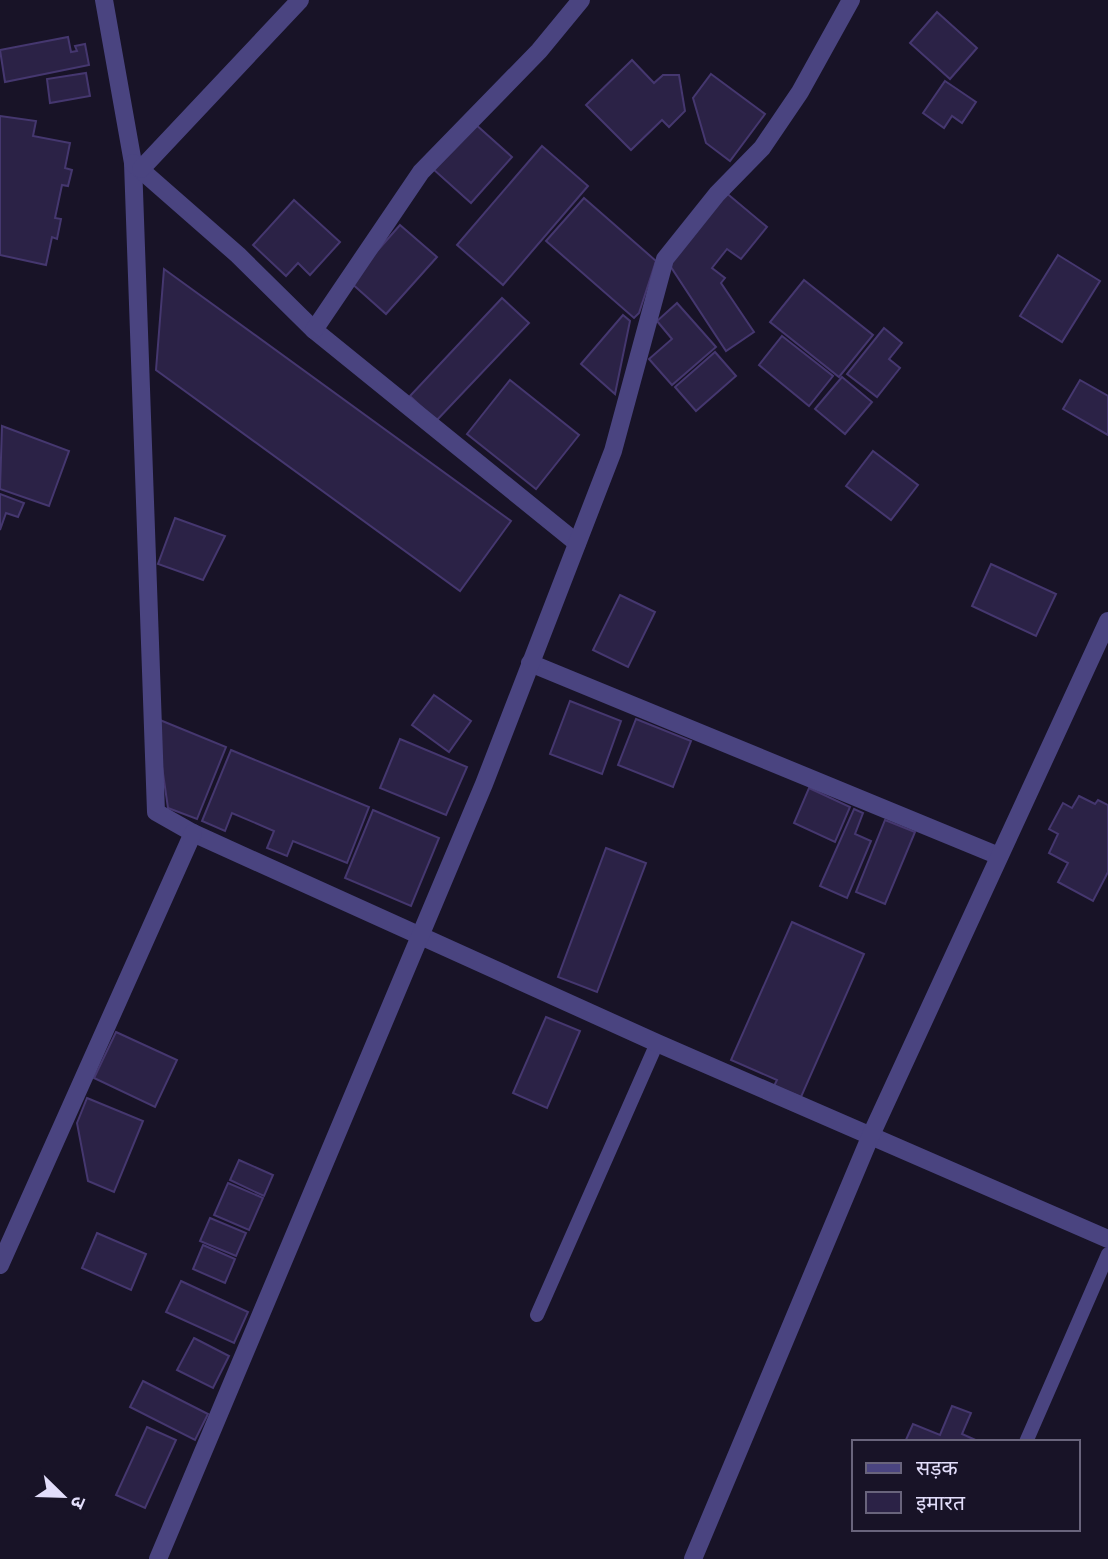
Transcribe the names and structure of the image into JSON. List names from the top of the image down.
{
  "legend": ["सड़क", "इमारत"],
  "north": "bottom right"
}
